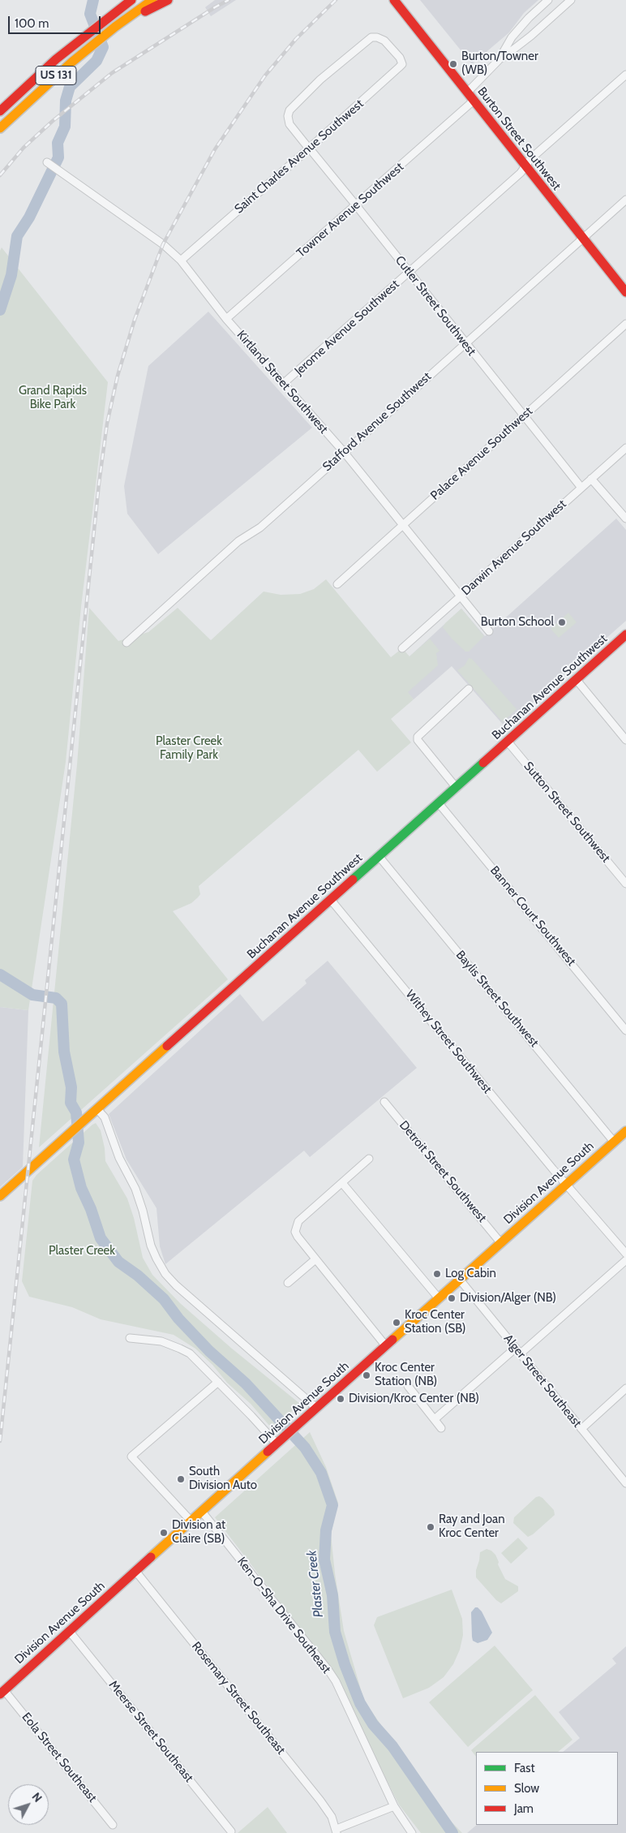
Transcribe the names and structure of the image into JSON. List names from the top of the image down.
{
  "streets": {
    "main road": [
      "US 131",
      "Burton Street Southwest",
      "Buchanan Avenue Southwest",
      "Division Avenue South"
    ],
    "street": [
      "Saint Charles Avenue Southwest",
      "Towner Avenue Southwest",
      "Cutler Street Southwest",
      "Jerome Avenue Southwest",
      "Kirtland Street Southwest",
      "Stafford Avenue Southwest",
      "Palace Avenue Southwest",
      "Darwin Avenue Southwest",
      "Sutton Street Southwest",
      "Banner Court Southwest",
      "Baylis Street Southwest",
      "Withey Street Southwest",
      "Detroit Street Southwest",
      "Alger Street Southeast",
      "Ken-O-Sha Drive Southeast",
      "Rosemary Street Southeast",
      "Meerse Street Southeast",
      "Eola Street Southeast"
    ]
  },
  "crossings": [
    ["Burton Street Southwest", "Towner Avenue Southwest"],
    ["Burton Street Southwest", "Jerome Avenue Southwest"],
    ["Burton Street Southwest", "Stafford Avenue Southwest"],
    ["Saint Charles Avenue Southwest", "Cutler Street Southwest"],
    ["Saint Charles Avenue Southwest", "Kirtland Street Southwest"],
    ["Towner Avenue Southwest", "Cutler Street Southwest"],
    ["Towner Avenue Southwest", "Kirtland Street Southwest"],
    ["Cutler Street Southwest", "Jerome Avenue Southwest"],
    ["Cutler Street Southwest", "Stafford Avenue Southwest"],
    ["Cutler Street Southwest", "Palace Avenue Southwest"],
    ["Cutler Street Southwest", "Darwin Avenue Southwest"],
    ["Jerome Avenue Southwest", "Kirtland Street Southwest"],
    ["Kirtland Street Southwest", "Stafford Avenue Southwest"],
    ["Kirtland Street Southwest", "Palace Avenue Southwest"],
    ["Kirtland Street Southwest", "Darwin Avenue Southwest"],
    ["Buchanan Avenue Southwest", "Sutton Street Southwest"],
    ["Buchanan Avenue Southwest", "Banner Court Southwest"],
    ["Buchanan Avenue Southwest", "Baylis Street Southwest"],
    ["Buchanan Avenue Southwest", "Withey Street Southwest"],
    ["Baylis Street Southwest", "Division Avenue South"],
    ["Withey Street Southwest", "Division Avenue South"],
    ["Detroit Street Southwest", "Division Avenue South"],
    ["Division Avenue South", "Alger Street Southeast"],
    ["Division Avenue South", "Ken-O-Sha Drive Southeast"],
    ["Division Avenue South", "Rosemary Street Southeast"],
    ["Division Avenue South", "Meerse Street Southeast"],
    ["Division Avenue South", "Eola Street Southeast"]
  ],
  "water": ["Plaster Creek"],
  "parks": ["Grand Rapids Bike Park", "Plaster Creek Family Park", "Plaster Creek"],
  "places": [
    "Burton/Towner (WB)",
    "Burton School",
    "Log Cabin",
    "Division/Alger (NB)",
    "Kroc Center Station (SB)",
    "Kroc Center Station (NB)",
    "Division/Kroc Center (NB)",
    "South Division Auto",
    "Ray and Joan Kroc Center",
    "Division at Claire (SB)"
  ],
  "legend": ["Fast", "Slow", "Jam"],
  "scale_bar": "100 m",
  "north": "top right"
}
